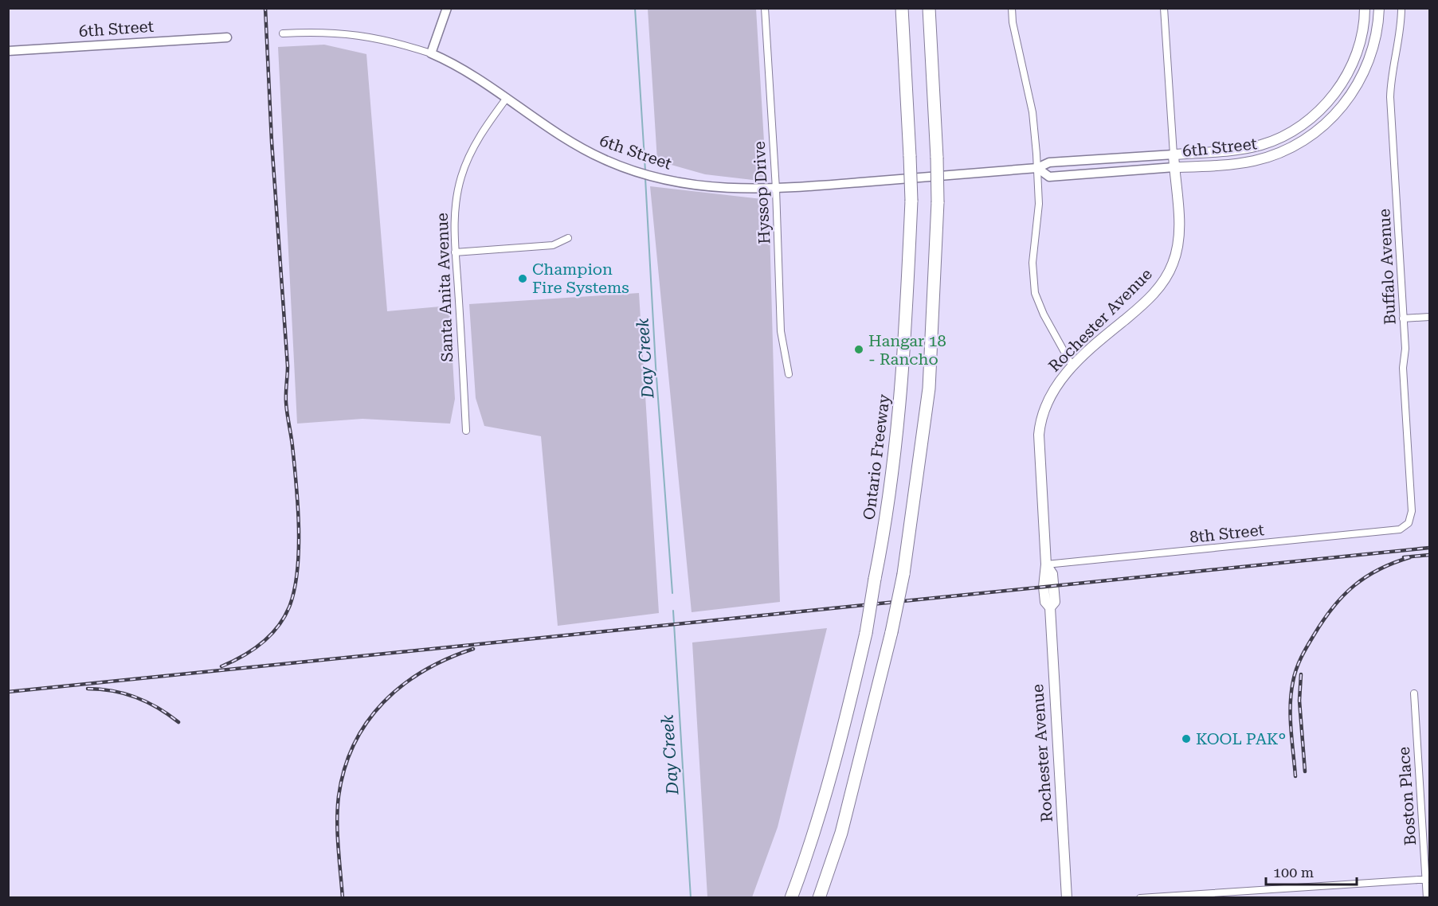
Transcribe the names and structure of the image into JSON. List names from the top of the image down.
{
  "streets": {
    "highway": ["Ontario Freeway"],
    "main road": ["6th Street", "Rochester Avenue"],
    "street": [
      "Hyssop Drive",
      "Buffalo Avenue",
      "Santa Anita Avenue",
      "8th Street",
      "Boston Place"
    ]
  },
  "crossings": [
    ["6th Street", "Hyssop Drive"],
    ["6th Street", "Santa Anita Avenue"],
    ["6th Street", "Rochester Avenue"],
    ["Buffalo Avenue", "8th Street"],
    ["Rochester Avenue", "8th Street"]
  ],
  "water": ["Day Creek"],
  "places": ["Champion Fire Systems", "Hangar 18 - Rancho", "KOOL PAK°"],
  "scale_bar": "100 m"
}
